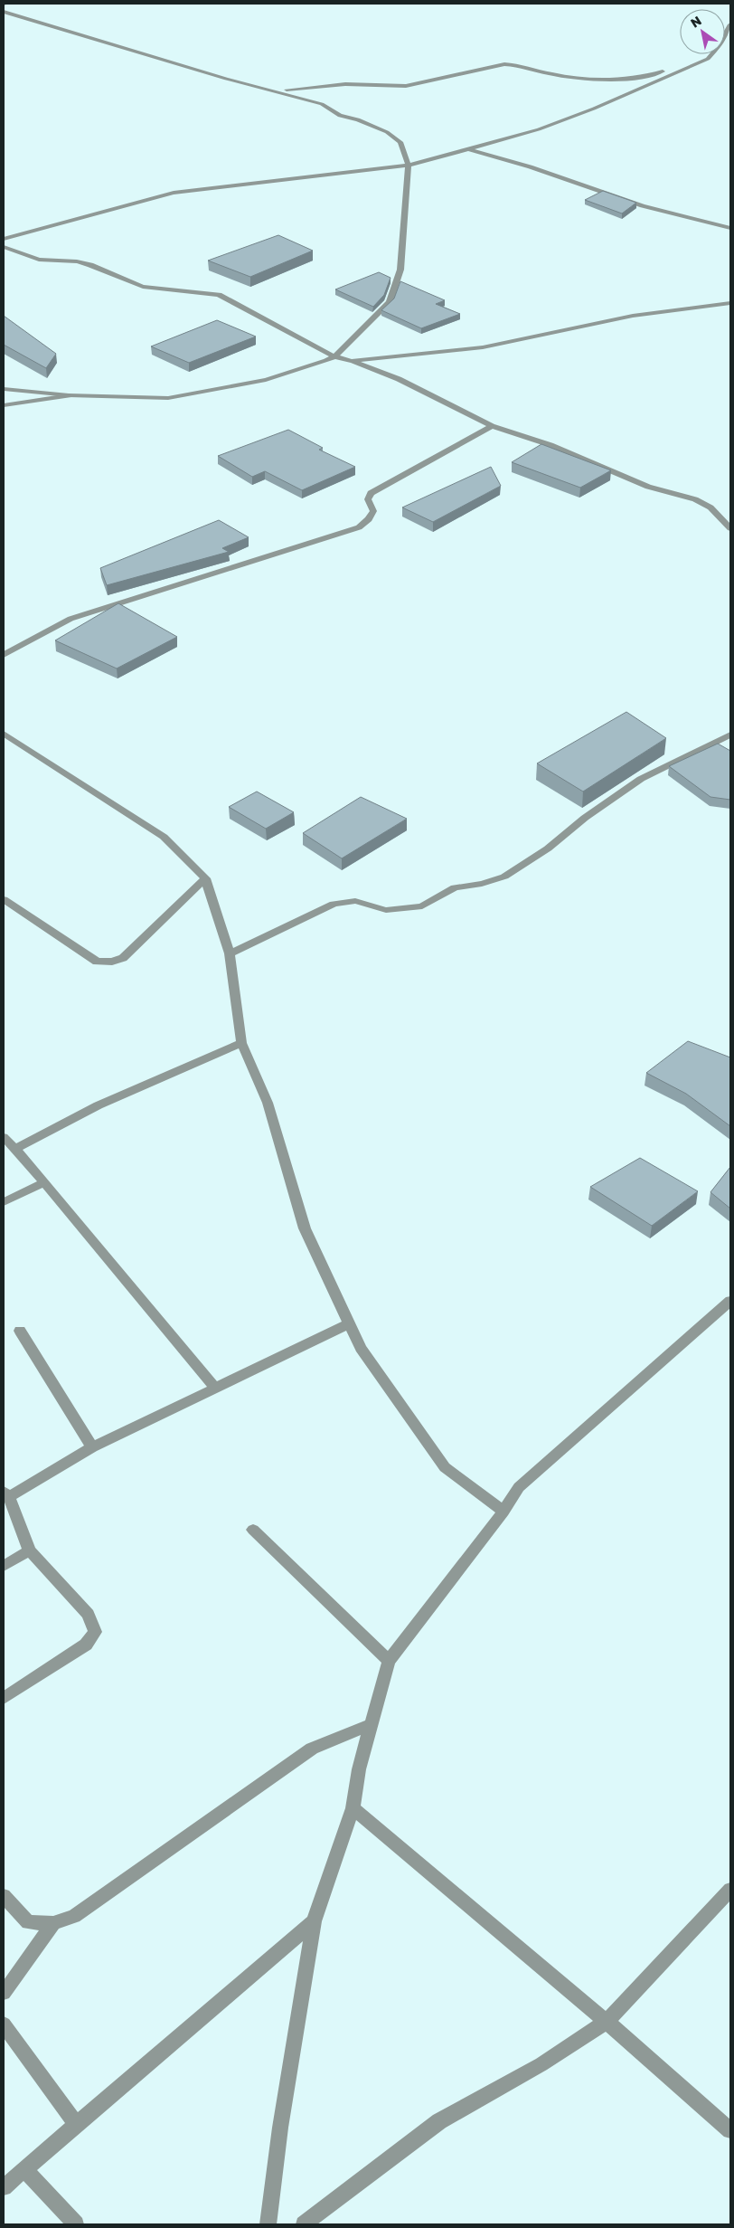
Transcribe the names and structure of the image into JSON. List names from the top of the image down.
{
  "north": "top left"
}
